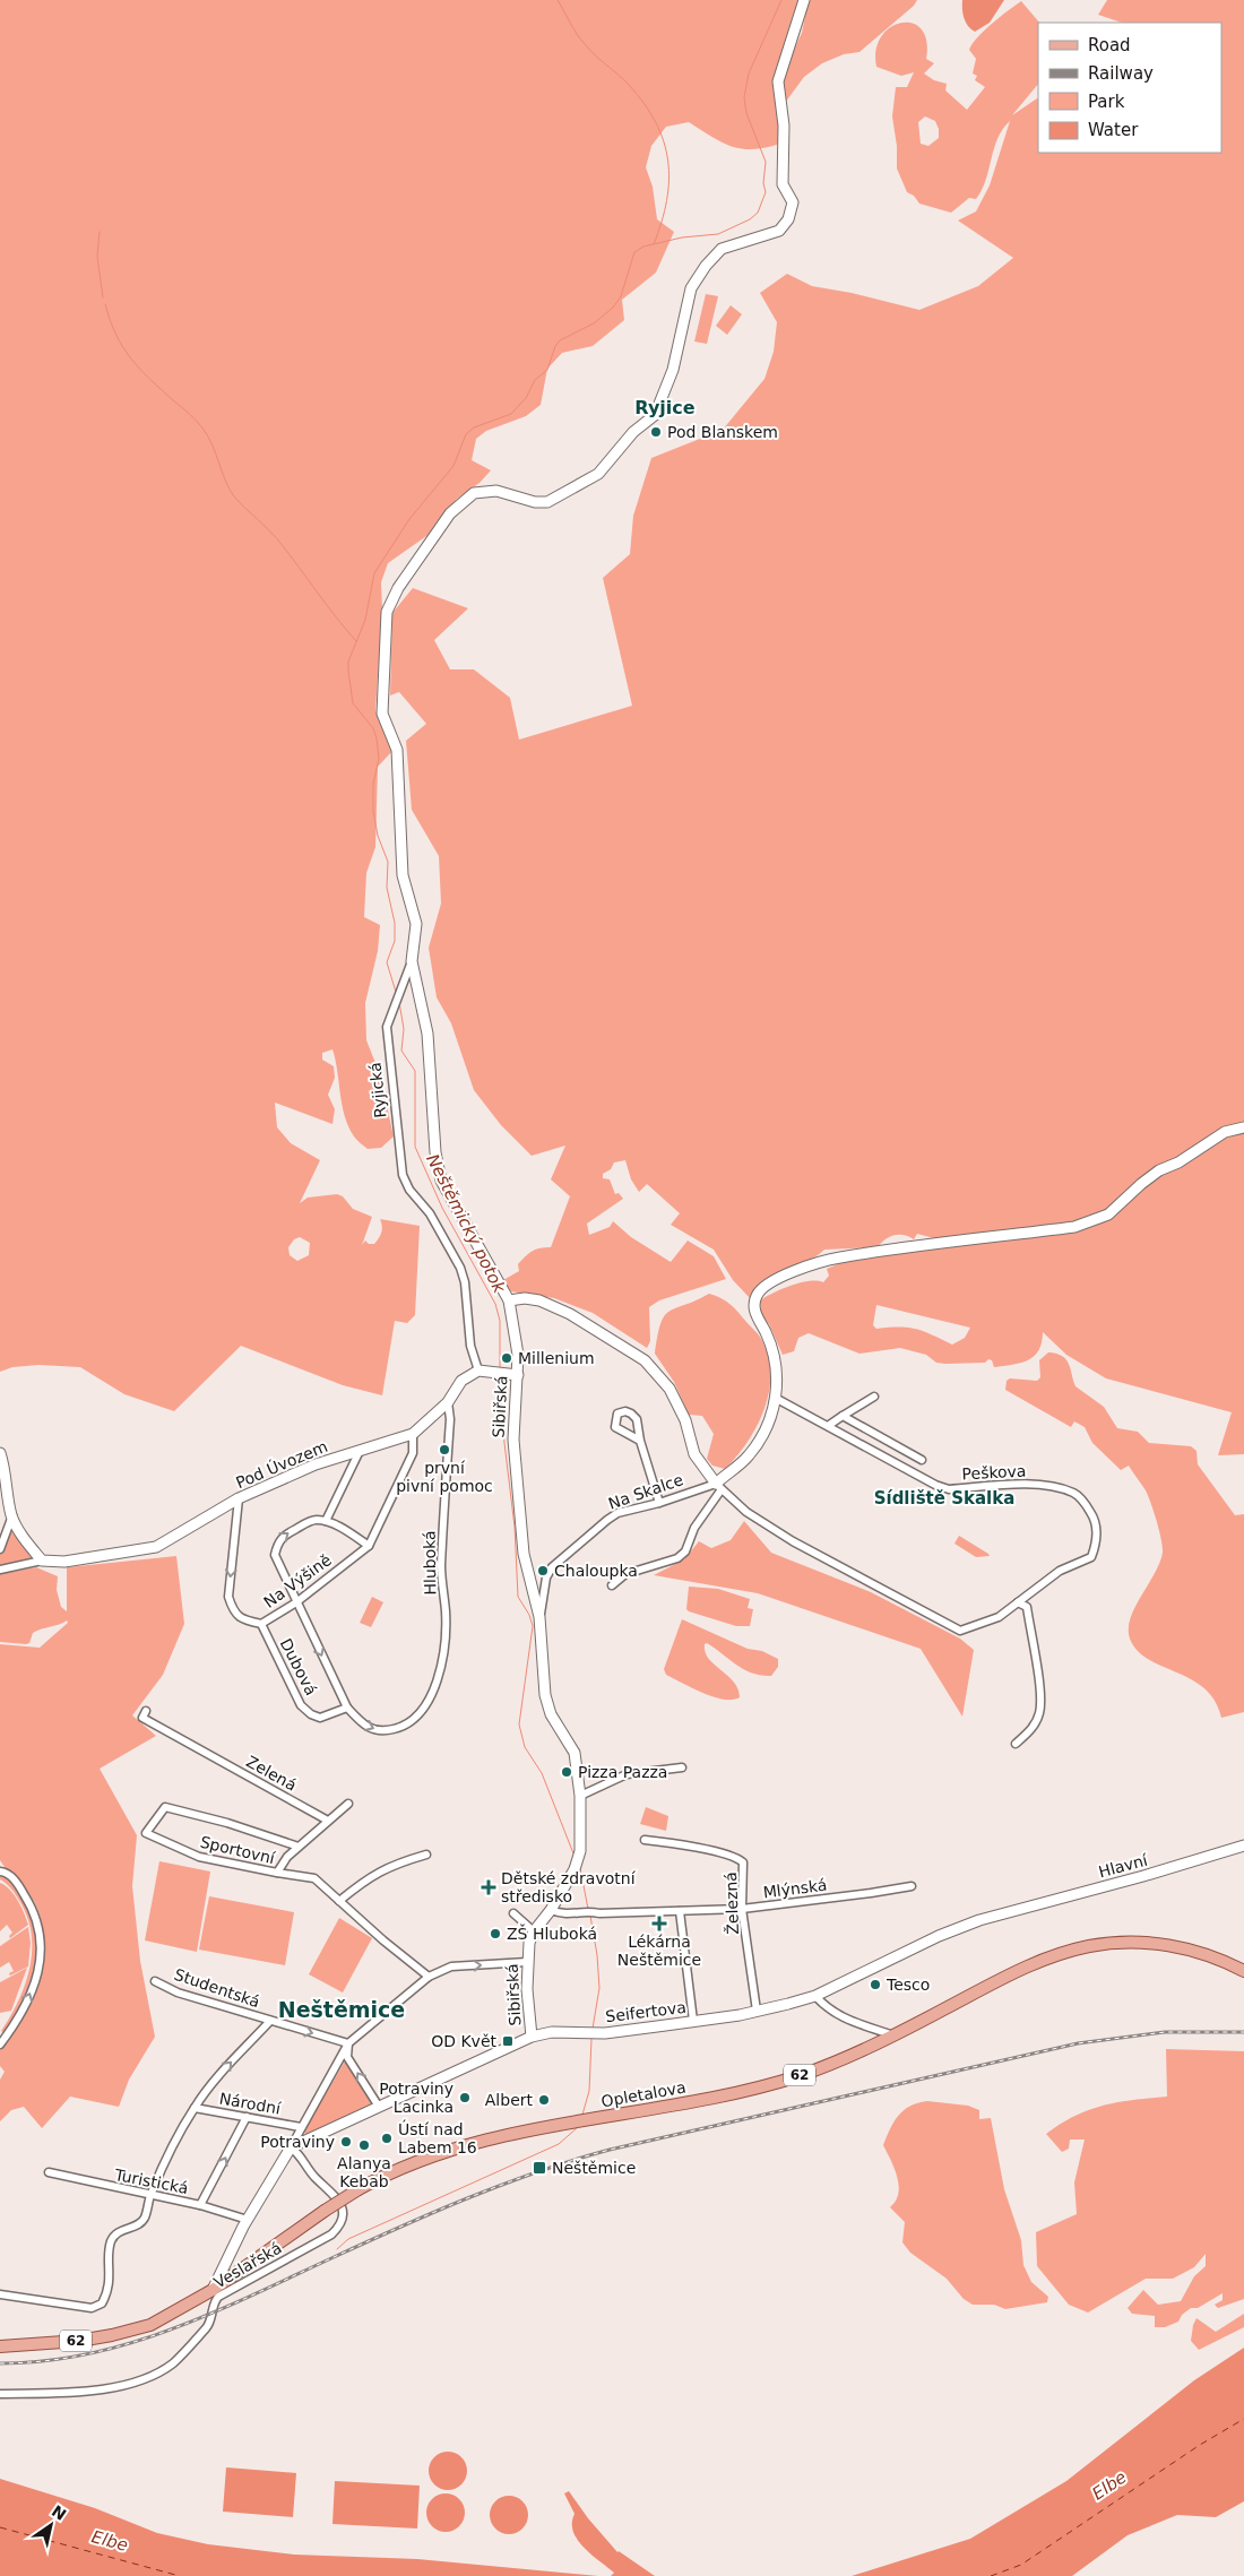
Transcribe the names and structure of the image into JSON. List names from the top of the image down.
{
  "streets": {
    "main road": ["62", "Opletalova"],
    "street": [
      "Ryjická",
      "Sibiřská",
      "Pod Úvozem",
      "Peškova",
      "Na Skalce",
      "Hluboká",
      "Na Výšině",
      "Dubová",
      "Zelená",
      "Sportovní",
      "Hlavní",
      "Mlýnská",
      "Železná",
      "Studentská",
      "Seifertova",
      "Národní",
      "Turistická",
      "Veslařská"
    ]
  },
  "crossings": [
    ["Ryjická", "Sibiřská"],
    ["Ryjická", "Pod Úvozem"],
    ["Sibiřská", "Na Skalce"],
    ["Sibiřská", "Mlýnská"],
    ["Sibiřská", "Seifertova"],
    ["Pod Úvozem", "Hluboká"],
    ["Pod Úvozem", "Na Výšině"],
    ["Peškova", "Na Skalce"],
    ["Hluboká", "Dubová"],
    ["Na Výšině", "Dubová"],
    ["Hlavní", "Seifertova"],
    ["Mlýnská", "Železná"],
    ["Železná", "Seifertova"],
    ["Studentská", "Národní"],
    ["Studentská", "Turistická"],
    ["Seifertova", "Veslařská"]
  ],
  "districts": ["Ryjice", "Sídliště Skalka", "Neštěmice"],
  "water": ["Neštěmický potok", "Elbe"],
  "places": {
    "other": [
      "Pod Blanskem",
      "Millenium",
      "první pivní pomoc",
      "Chaloupka",
      "Pizza Pazza",
      "ZŠ Hluboká",
      "Tesco",
      "Potraviny Lacinka",
      "Albert",
      "Ústí nad Labem 16",
      "Potraviny",
      "Alanya Kebab"
    ],
    "health": ["Dětské zdravotní středisko", "Lékárna Neštěmice"],
    "transit": ["OD Květ", "Neštěmice"]
  },
  "legend": [
    "Road",
    "Railway",
    "Park",
    "Water"
  ],
  "north": "top right"
}
